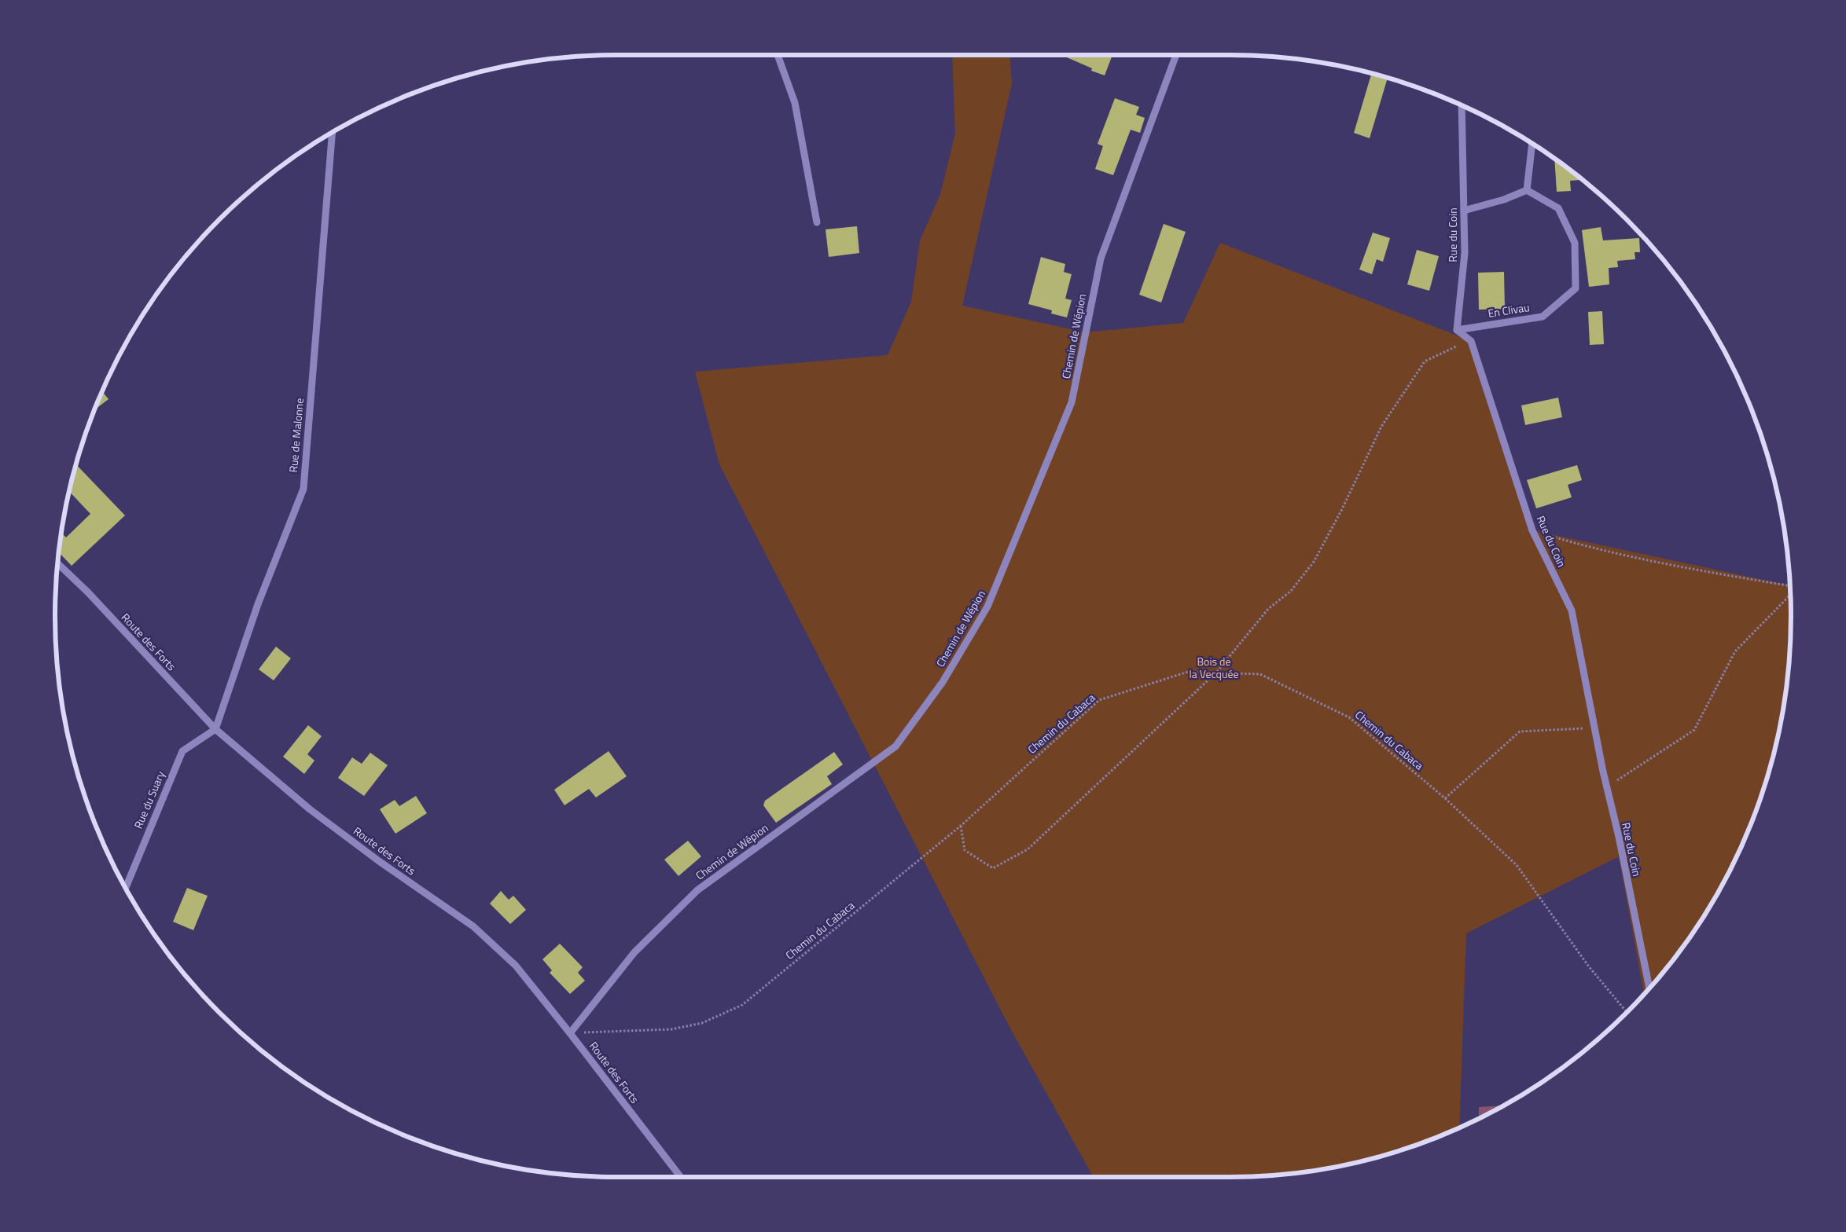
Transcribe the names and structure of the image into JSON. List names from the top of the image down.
{
  "streets": {
    "street": [
      "Rue du Coin",
      "En Clivau",
      "Chemin de Wépion",
      "Rue de Malonne",
      "Route des Forts",
      "Rue du Suary"
    ],
    "path": ["Chemin du Cabaca"]
  },
  "crossings": [
    ["Rue du Coin", "En Clivau"],
    ["Chemin de Wépion", "Route des Forts"],
    ["Chemin de Wépion", "Chemin du Cabaca"],
    ["Rue de Malonne", "Route des Forts"],
    ["Rue de Malonne", "Rue du Suary"],
    ["Route des Forts", "Chemin du Cabaca"],
    ["Route des Forts", "Rue du Suary"]
  ],
  "parks": ["Bois de la Vecquée"]
}
